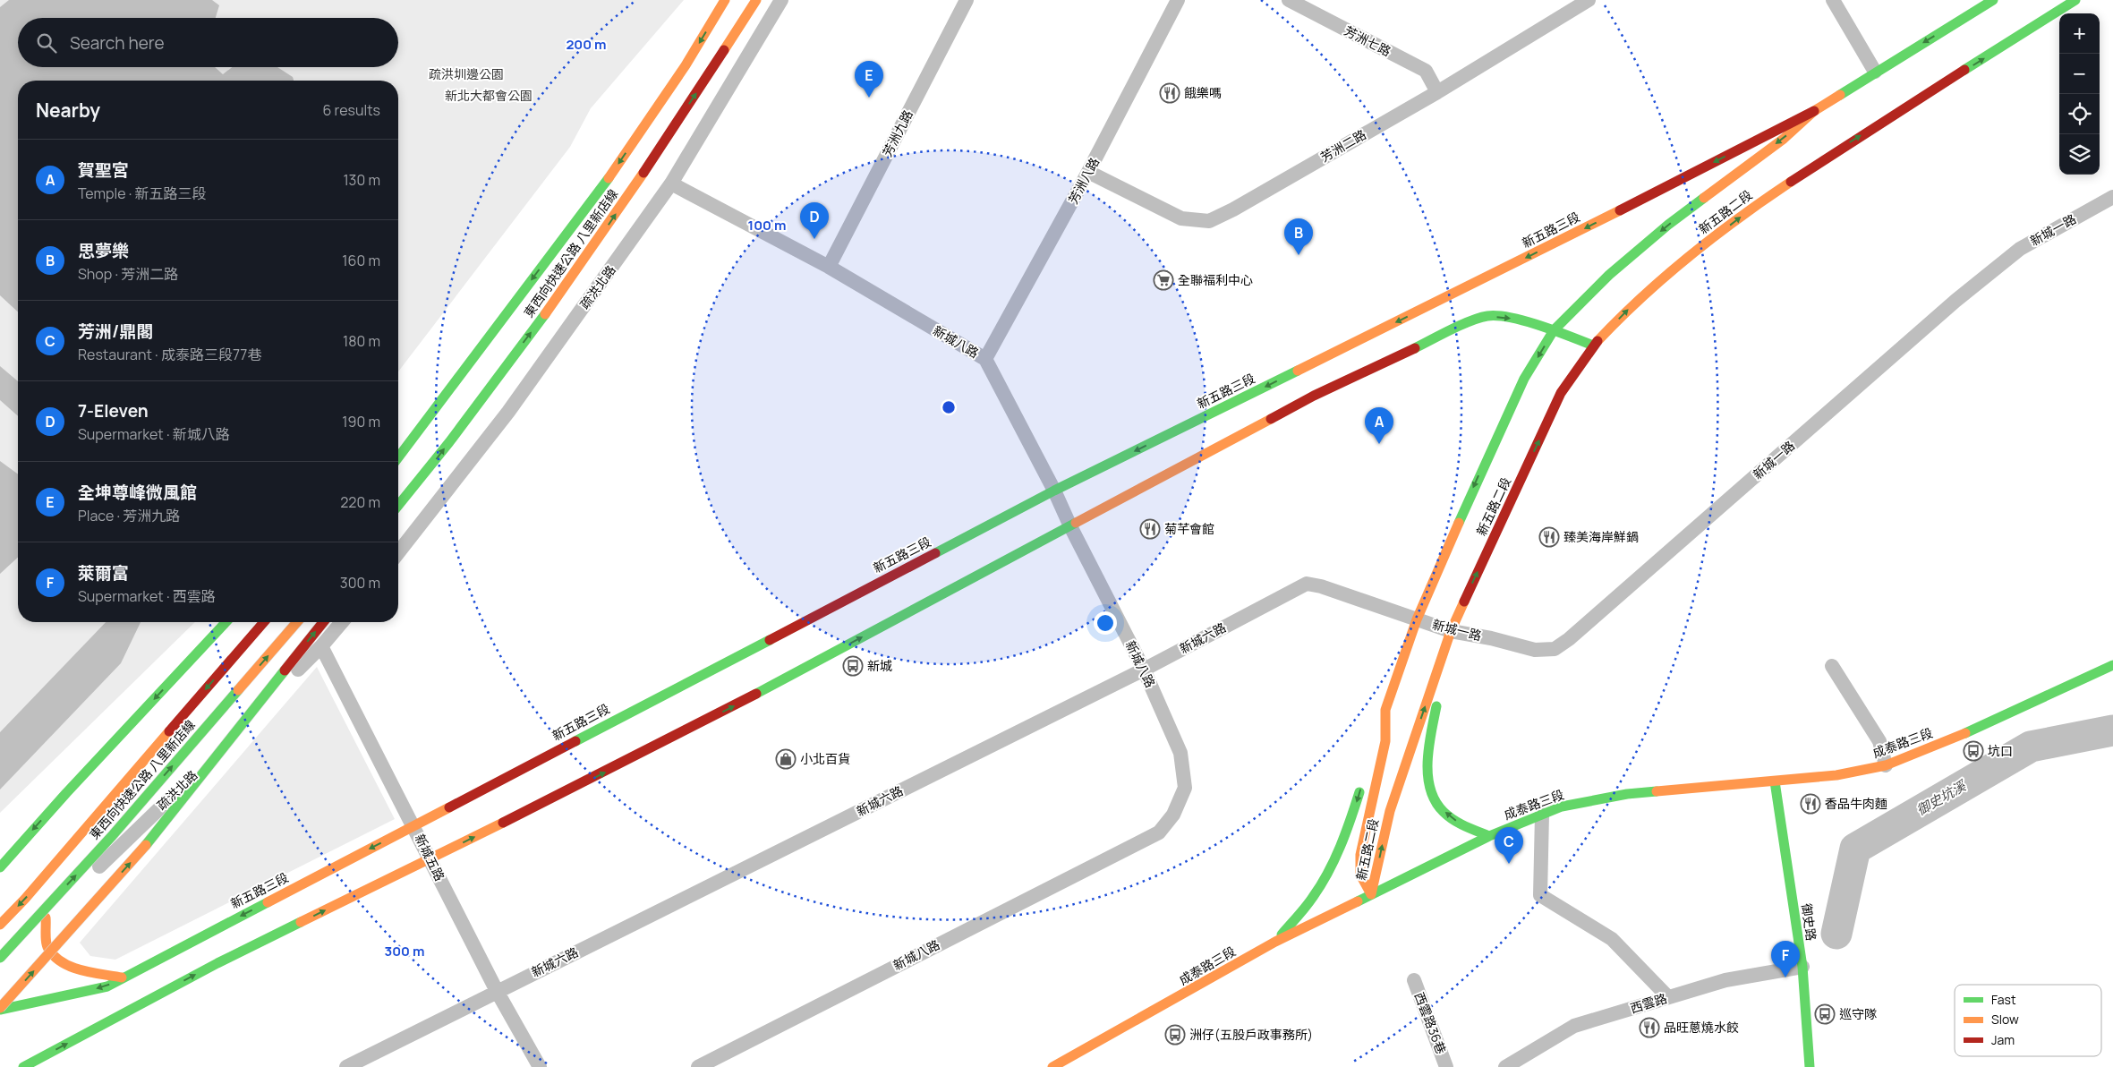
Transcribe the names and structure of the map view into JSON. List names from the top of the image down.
{
  "streets": {
    "main road": [
      "新五路二段",
      "新五路三段",
      "東西向快速公路 八里新店線",
      "成泰路三段",
      "御史路"
    ],
    "street": [
      "芳洲七路",
      "芳洲九路",
      "芳洲二路",
      "芳洲八路",
      "新城一路",
      "疏洪北路",
      "新城八路",
      "新城六路",
      "新城五路",
      "西雲路",
      "西雲路36巷"
    ]
  },
  "crossings": [
    ["芳洲七路", "芳洲二路"],
    ["芳洲九路", "新城八路"],
    ["芳洲二路", "芳洲八路"],
    ["芳洲八路", "新城八路"],
    ["新五路二段", "新五路三段"],
    ["新五路二段", "新城一路"],
    ["新五路二段", "新城六路"],
    ["新五路二段", "成泰路三段"],
    ["新五路三段", "新城八路"],
    ["新五路三段", "新城五路"],
    ["新城一路", "新城六路"],
    ["東西向快速公路 八里新店線", "疏洪北路"],
    ["疏洪北路", "新城八路"],
    ["疏洪北路", "新城五路"],
    ["新城八路", "新城六路"],
    ["新城六路", "新城五路"],
    ["成泰路三段", "御史路"],
    ["御史路", "西雲路"]
  ],
  "water": ["御史坑溪"],
  "parks": ["疏洪圳邊公園", "新北大都會公園"],
  "places": {
    "restaurant": [
      "餓樂嗎",
      "菊芊會館",
      "臻美海岸鮮鍋",
      "香品牛肉麵",
      "品旺蔥燒水餃"
    ],
    "supermarket": ["全聯福利中心"],
    "bus stop": [
      "新城",
      "坑口",
      "巡守隊",
      "洲仔(五股戶政事務所)"
    ],
    "shop": ["小北百貨"]
  },
  "legend": ["Fast", "Slow", "Jam"],
  "page": {
    "map_buttons": ["+", "−"],
    "search": "Search here",
    "pins": [
      "E",
      "D",
      "B",
      "A",
      "C",
      "F"
    ],
    "heading": ["Nearby", "6 results"],
    "list": [
      {
        "mark": "A",
        "name": "賀聖宮",
        "note": "Temple · 新五路三段",
        "value": "130 m"
      },
      {
        "mark": "B",
        "name": "思夢樂",
        "note": "Shop · 芳洲二路",
        "value": "160 m"
      },
      {
        "mark": "C",
        "name": "芳洲/鼎閣",
        "note": "Restaurant · 成泰路三段77巷",
        "value": "180 m"
      },
      {
        "mark": "D",
        "name": "7-Eleven",
        "note": "Supermarket · 新城八路",
        "value": "190 m"
      },
      {
        "mark": "E",
        "name": "全坤尊峰微風館",
        "note": "Place · 芳洲九路",
        "value": "220 m"
      },
      {
        "mark": "F",
        "name": "萊爾富",
        "note": "Supermarket · 西雲路",
        "value": "300 m"
      }
    ]
  },
  "rings": ["200 m", "100 m", "300 m"]
}
